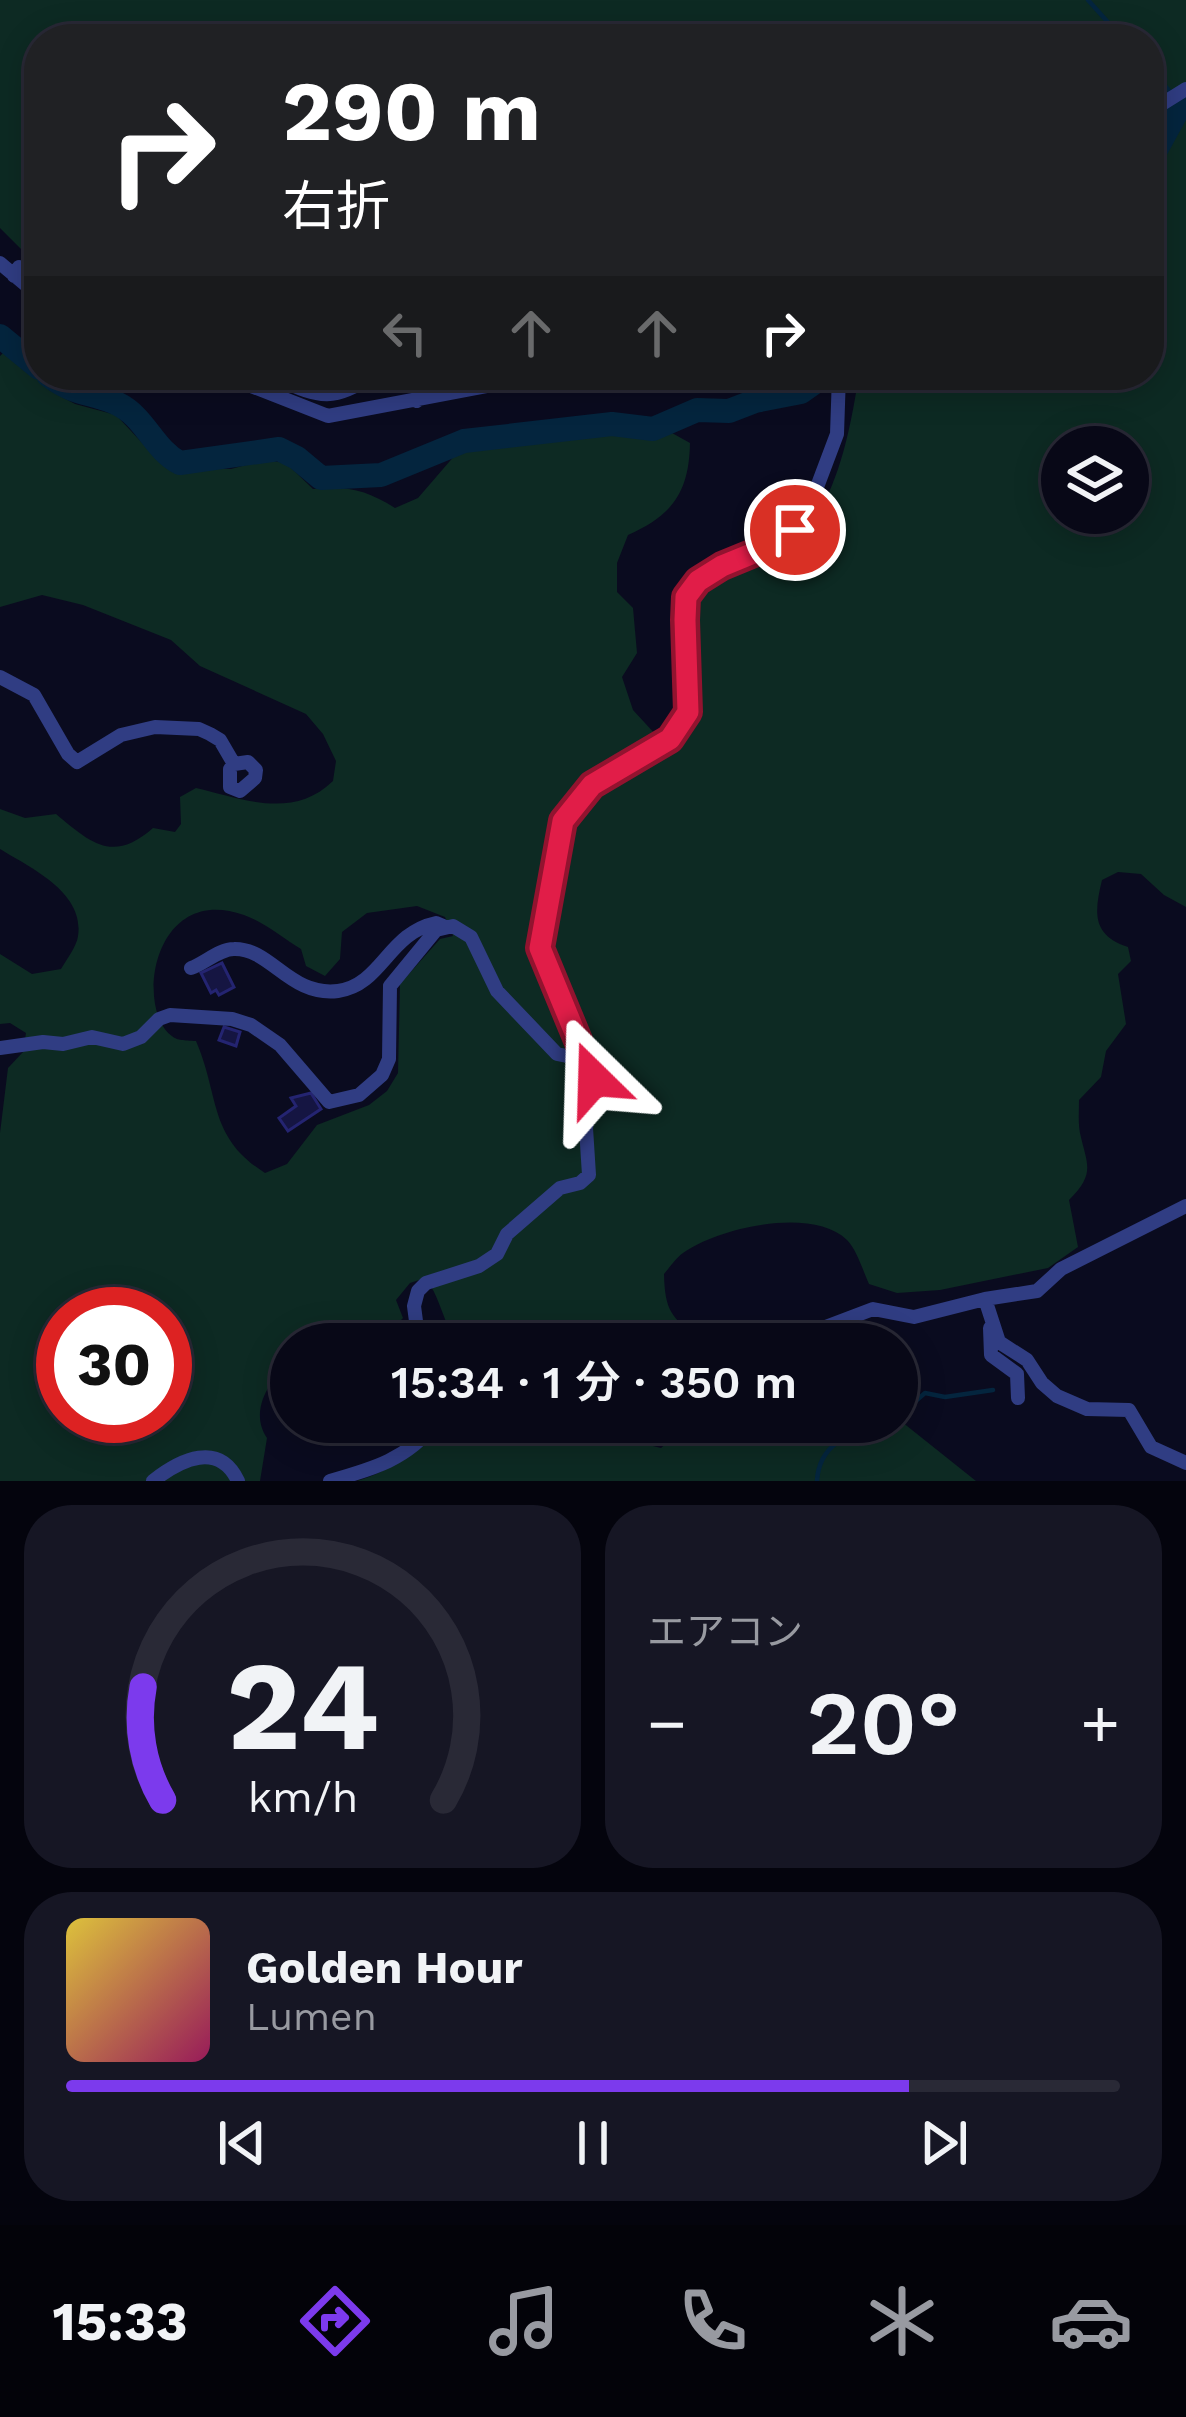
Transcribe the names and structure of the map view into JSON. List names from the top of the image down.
{
  "page": {
    "turn": ["290 m", "右折"],
    "limit": "30",
    "trip": "15:34 · 1 分 · 350 m",
    "tile": "エアコン",
    "heat": ["−", "20°", "+"],
    "song": ["Golden Hour", "Lumen"],
    "tabs": "15:33",
    "gauge": ["24", "km/h"]
  }
}
